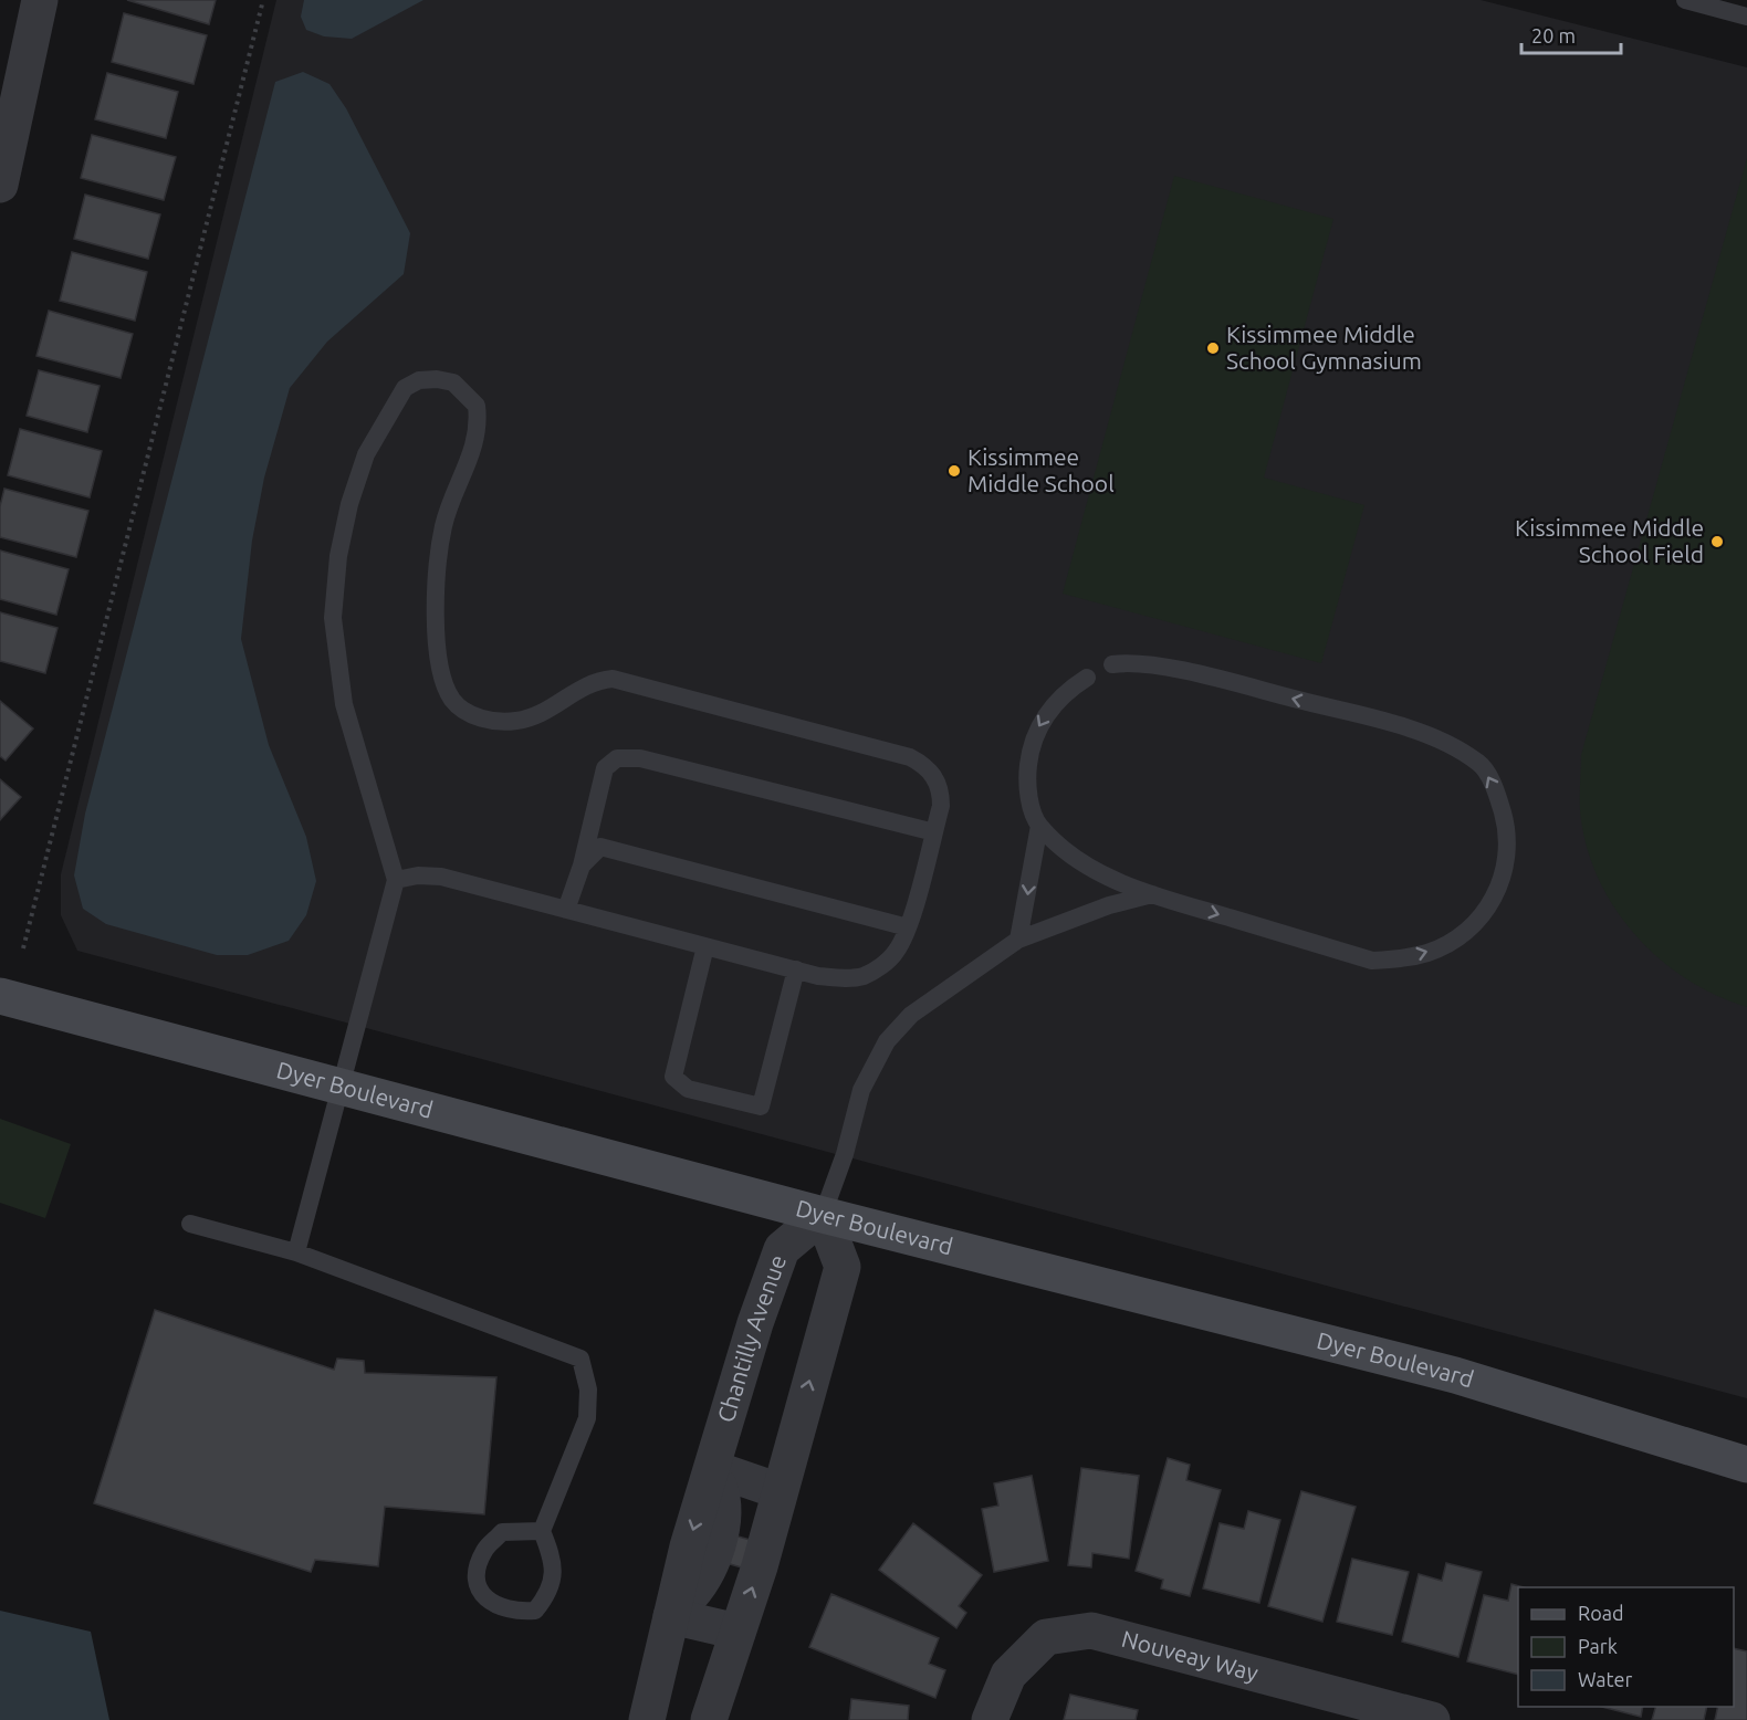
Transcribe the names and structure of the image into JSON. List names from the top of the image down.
{
  "streets": {
    "main road": ["Dyer Boulevard"],
    "street": ["Chantilly Avenue", "Nouveay Way"]
  },
  "crossings": [
    ["Dyer Boulevard", "Chantilly Avenue"]
  ],
  "places": ["Kissimmee Middle School Gymnasium", "Kissimmee Middle School", "Kissimmee Middle School Field"],
  "legend": ["Road", "Park", "Water"],
  "scale_bar": "20 m"
}
